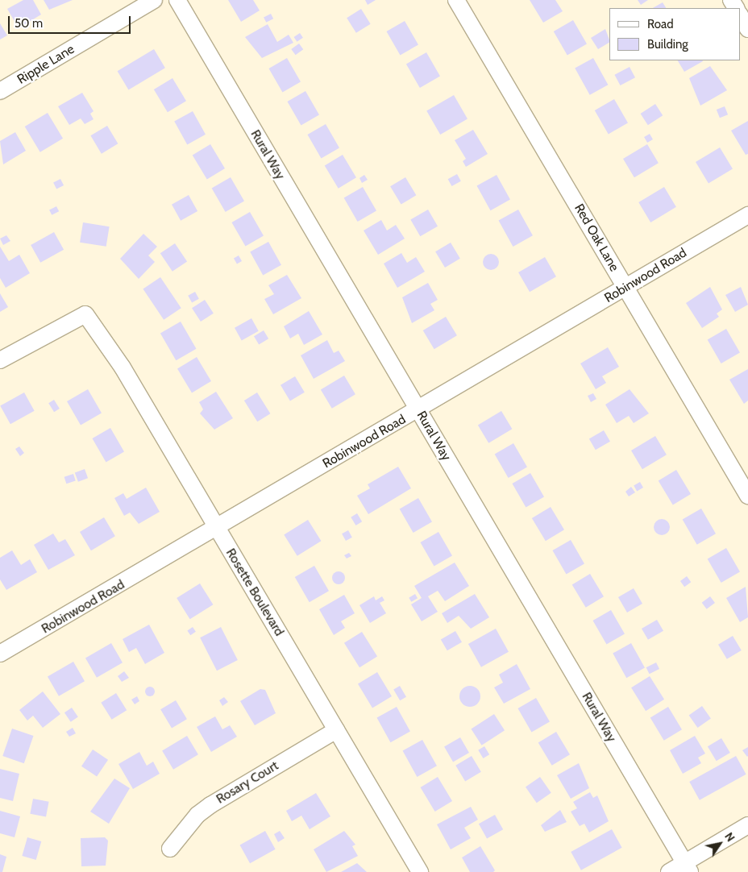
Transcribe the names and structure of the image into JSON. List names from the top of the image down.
{
  "streets": {
    "street": [
      "Ripple Lane",
      "Rural Way",
      "Red Oak Lane",
      "Robinwood Road",
      "Rosette Boulevard",
      "Rosary Court"
    ]
  },
  "crossings": [
    ["Rural Way", "Robinwood Road"],
    ["Red Oak Lane", "Robinwood Road"],
    ["Robinwood Road", "Rosette Boulevard"],
    ["Rosette Boulevard", "Rosary Court"]
  ],
  "legend": ["Road", "Building"],
  "scale_bar": "50 m",
  "north": "top right"
}
